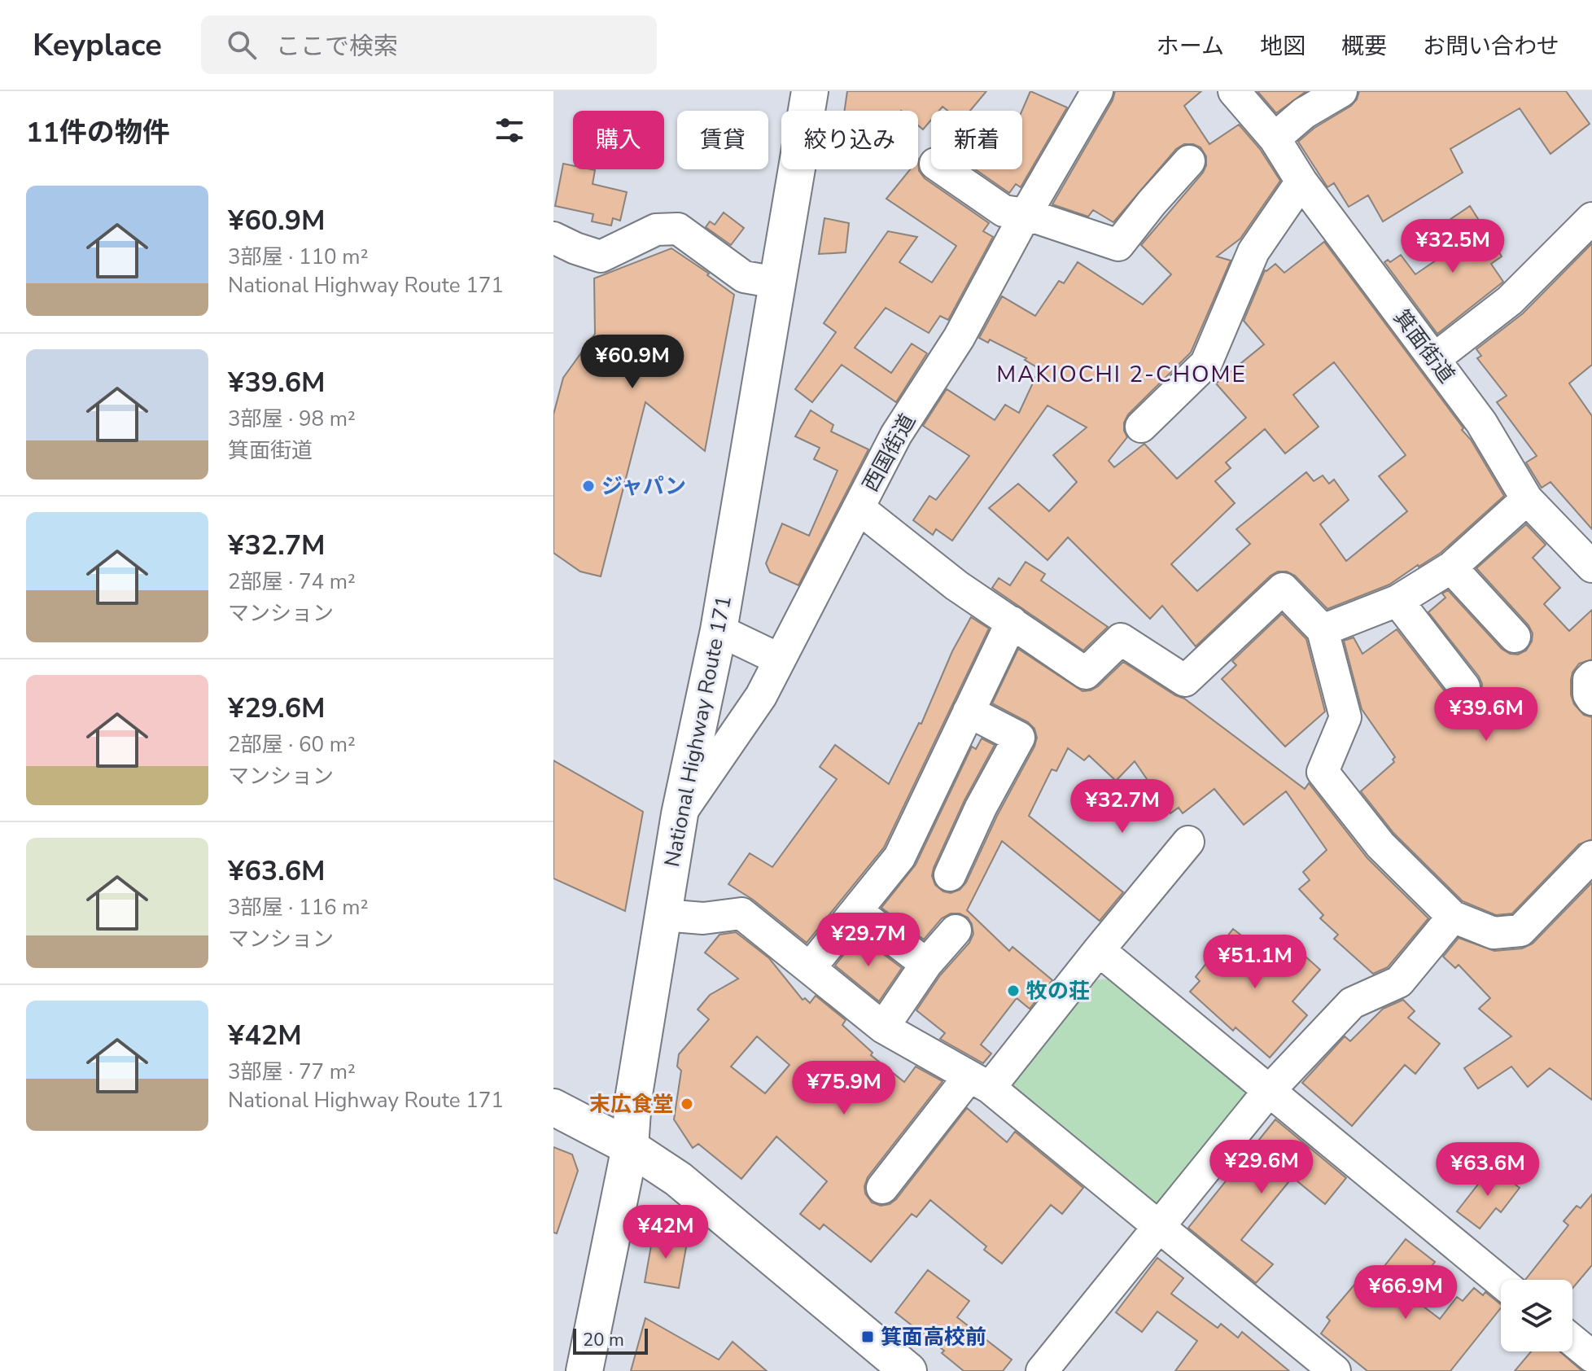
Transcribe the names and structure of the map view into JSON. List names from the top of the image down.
{
  "streets": {
    "main road": ["National Highway Route 171"],
    "street": ["箕面街道", "西国街道"]
  },
  "crossings": [
    ["西国街道", "National Highway Route 171"]
  ],
  "districts": ["MAKIOCHI 2-CHOME"],
  "places": {
    "other": ["ジャパン", "牧の荘", "末広食堂"],
    "transit": ["箕面高校前"]
  },
  "scale_bar": "20 m",
  "page": {
    "header": "Keyplace",
    "search": "ここで検索",
    "nav": [
      "ホーム",
      "地図",
      "概要",
      "お問い合わせ"
    ],
    "heading": "11件の物件",
    "chip": [
      "購入",
      "賃貸",
      "絞り込み",
      "新着"
    ],
    "list": [
      {
        "name": "¥60.9M",
        "note": "3部屋 · 110 m² · National Highway Route 171"
      },
      {
        "name": "¥39.6M",
        "note": "3部屋 · 98 m² · 箕面街道"
      },
      {
        "name": "¥32.7M",
        "note": "2部屋 · 74 m² · マンション"
      },
      {
        "name": "¥29.6M",
        "note": "2部屋 · 60 m² · マンション"
      },
      {
        "name": "¥63.6M",
        "note": "3部屋 · 116 m² · マンション"
      },
      {
        "name": "¥42M",
        "note": "3部屋 · 77 m² · National Highway Route 171"
      }
    ],
    "price": [
      "¥32.5M",
      "¥60.9M",
      "¥39.6M",
      "¥32.7M",
      "¥29.7M",
      "¥51.1M",
      "¥75.9M",
      "¥29.6M",
      "¥63.6M",
      "¥42M",
      "¥66.9M"
    ],
    "scale": "20 m"
  }
}
